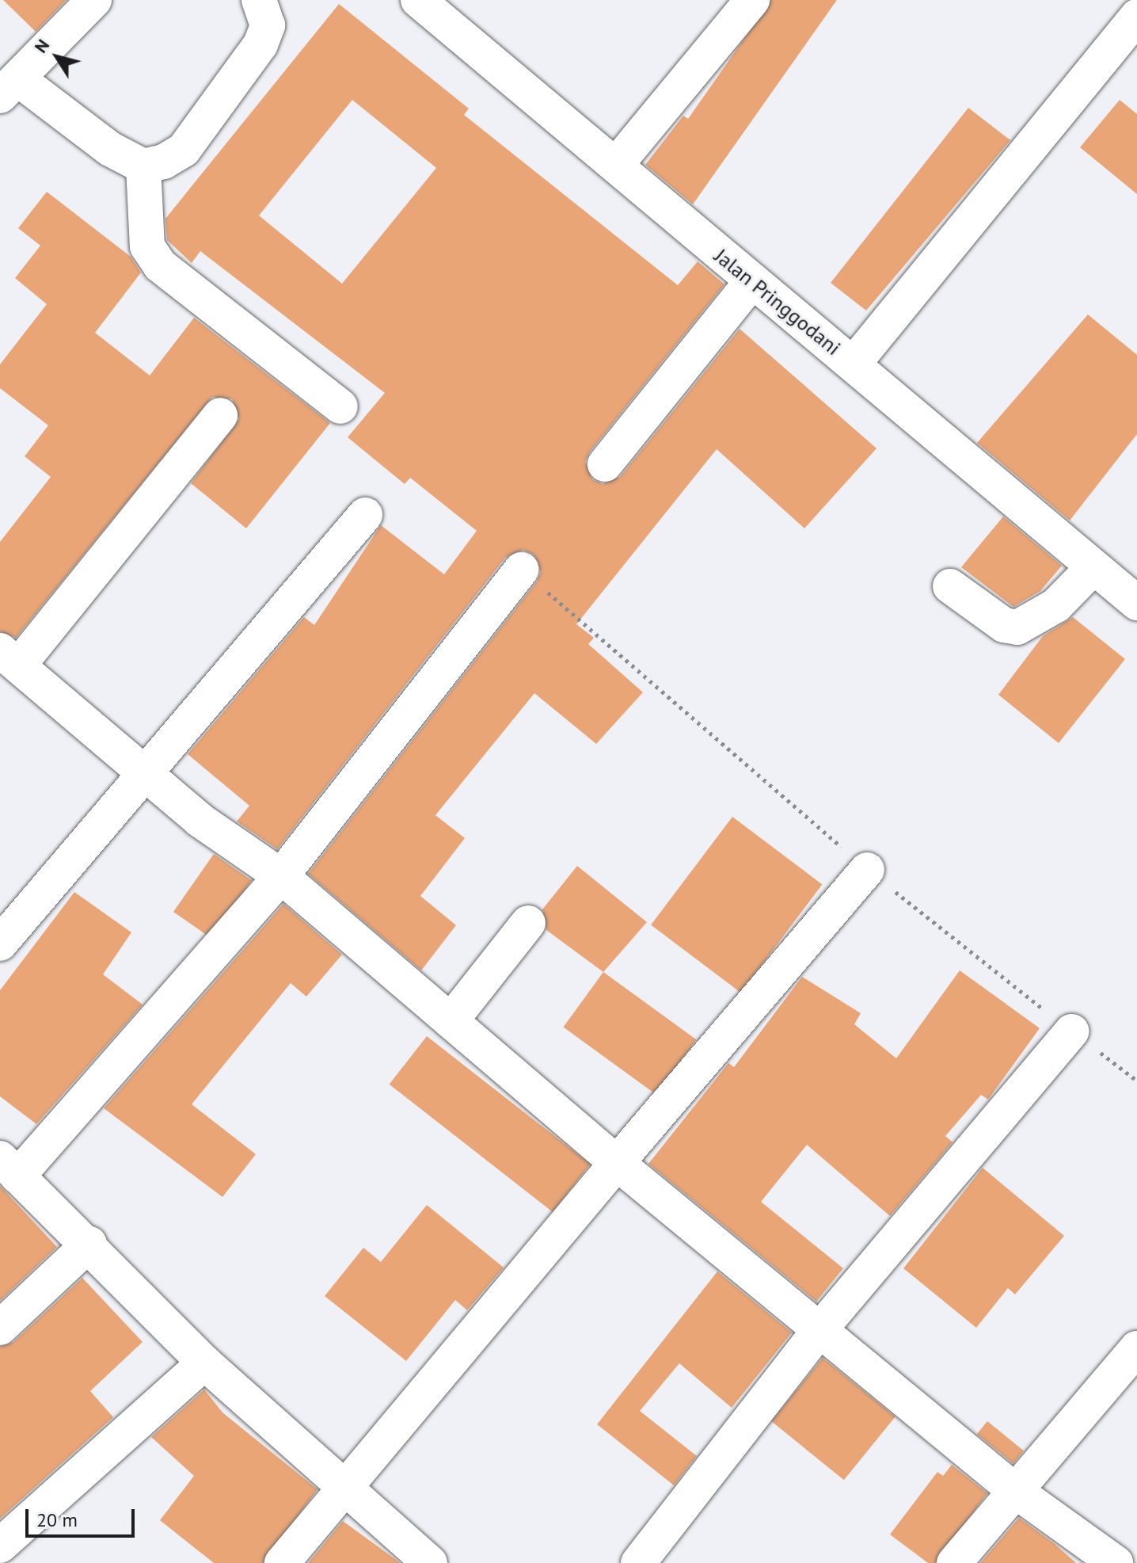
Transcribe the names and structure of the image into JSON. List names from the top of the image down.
{
  "streets": {
    "street": ["Jalan Pringgodani"]
  },
  "scale_bar": "20 m",
  "north": "top left"
}
